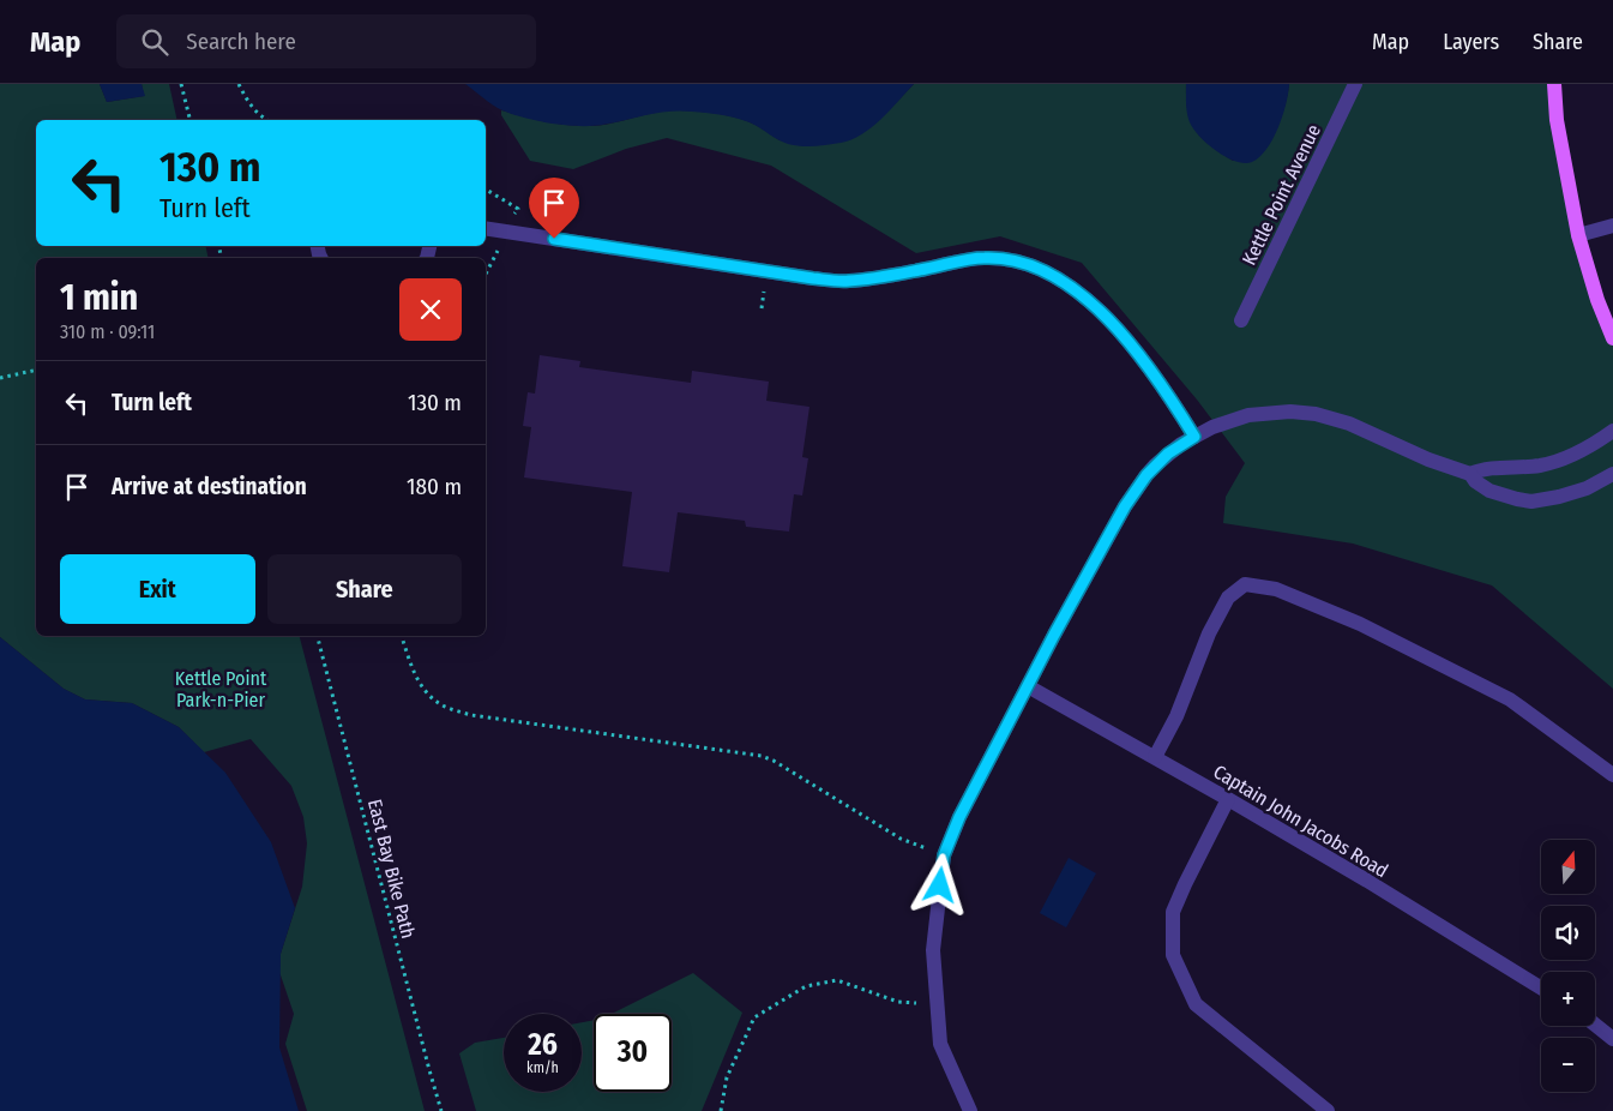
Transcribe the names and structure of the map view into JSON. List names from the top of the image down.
{
  "streets": {
    "street": ["Kettle Point Avenue", "Captain John Jacobs Road"],
    "path": ["East Bay Bike Path"]
  },
  "parks": ["Kettle Point Park-n-Pier"],
  "north": "top",
  "page": {
    "header": "Map",
    "search": "Search here",
    "nav": ["Map", "Layers", "Share"],
    "turn": ["130 m", "Turn left"],
    "heading": ["1 min", "310 m · 09:11"],
    "list": [
      {
        "name": "Turn left",
        "value": "130 m"
      },
      {
        "name": "Arrive at destination",
        "value": "180 m"
      }
    ],
    "buttons": ["Exit", "Share"],
    "map_buttons": ["+", "−"],
    "speed": "26 km/h",
    "limit": "30"
  }
}
